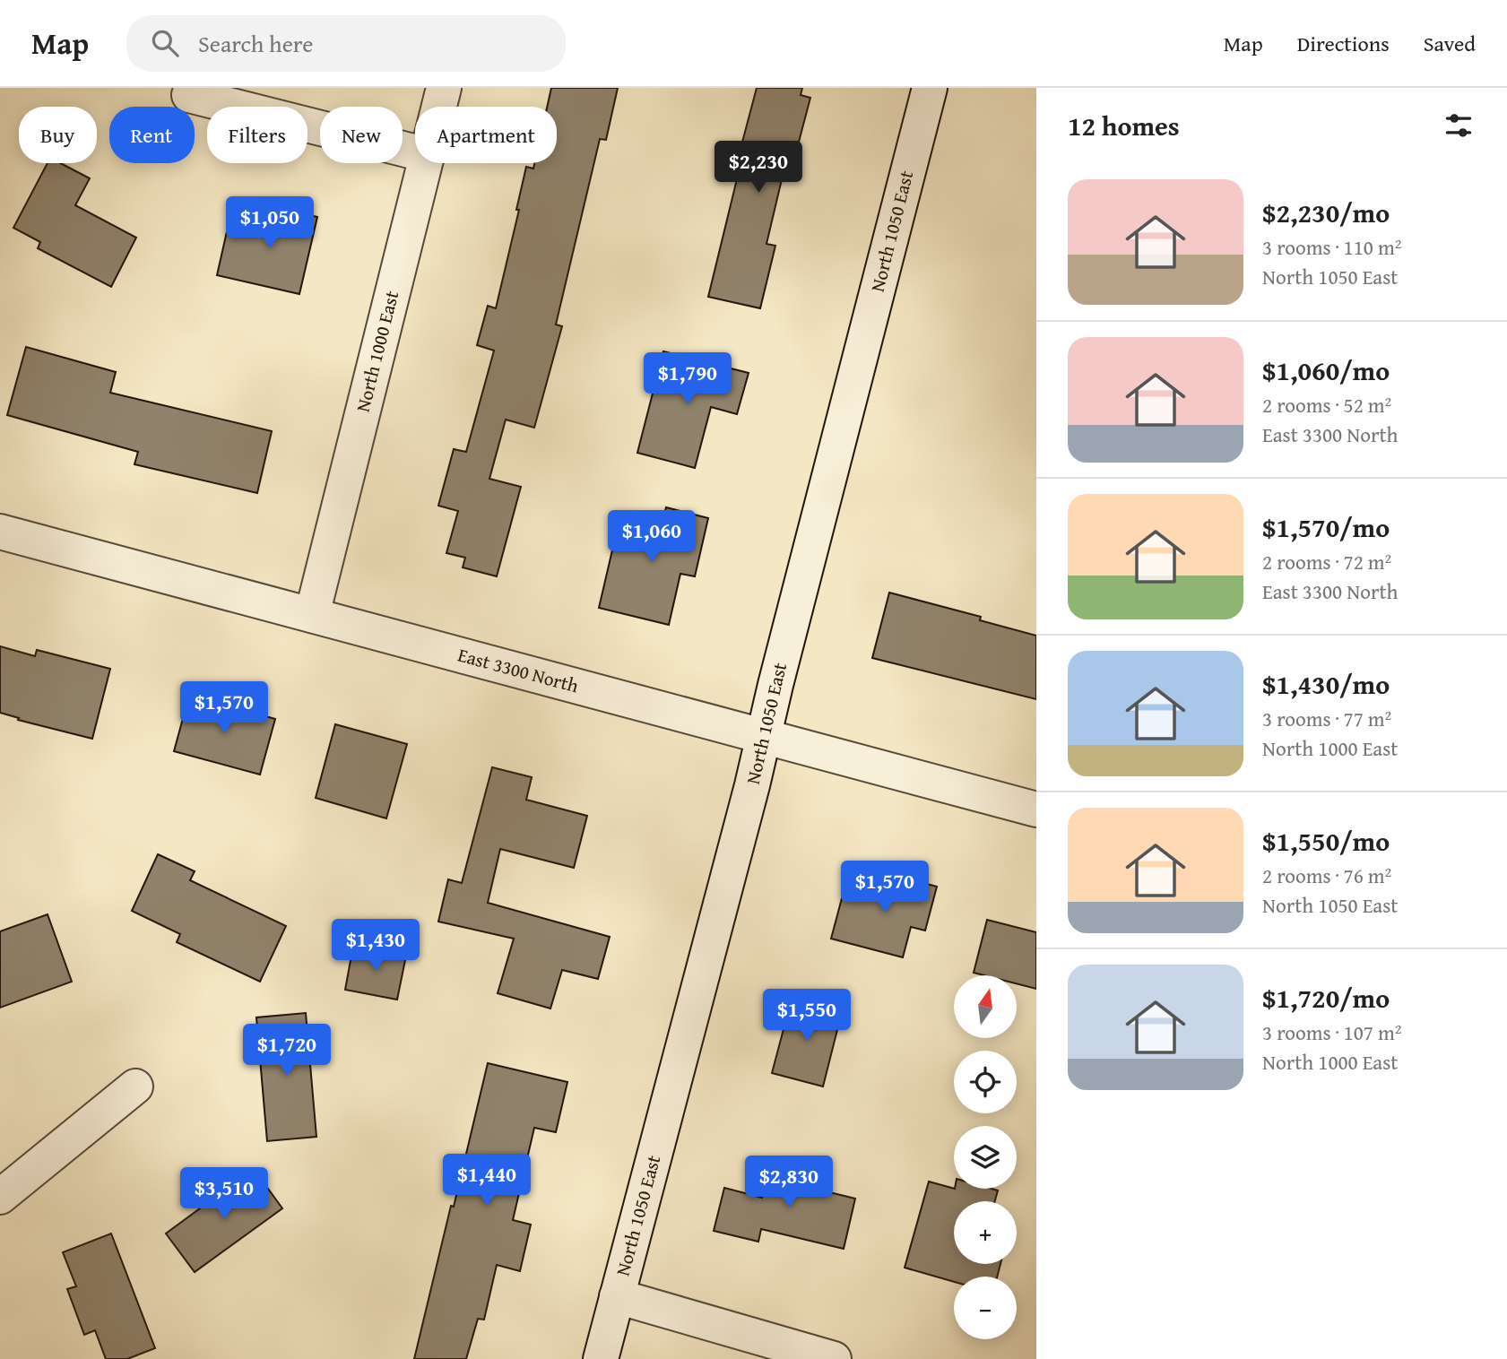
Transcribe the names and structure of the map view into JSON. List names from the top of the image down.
{
  "streets": {
    "street": ["North 1050 East", "North 1000 East", "East 3300 North"]
  },
  "crossings": [
    ["North 1050 East", "East 3300 North"],
    ["North 1000 East", "East 3300 North"]
  ],
  "north": "top",
  "page": {
    "header": "Map",
    "search": "Search here",
    "nav": ["Map", "Directions", "Saved"],
    "heading": "12 homes",
    "chip": [
      "Buy",
      "Rent",
      "Filters",
      "New",
      "Apartment"
    ],
    "price": [
      "$2,230",
      "$1,050",
      "$1,790",
      "$1,060",
      "$1,570",
      "$1,570",
      "$1,430",
      "$1,550",
      "$1,720",
      "$1,440",
      "$2,830",
      "$3,510"
    ],
    "list": [
      {
        "name": "$2,230/mo",
        "note": "3 rooms · 110 m² · North 1050 East"
      },
      {
        "name": "$1,060/mo",
        "note": "2 rooms · 52 m² · East 3300 North"
      },
      {
        "name": "$1,570/mo",
        "note": "2 rooms · 72 m² · East 3300 North"
      },
      {
        "name": "$1,430/mo",
        "note": "3 rooms · 77 m² · North 1000 East"
      },
      {
        "name": "$1,550/mo",
        "note": "2 rooms · 76 m² · North 1050 East"
      },
      {
        "name": "$1,720/mo",
        "note": "3 rooms · 107 m² · North 1000 East"
      }
    ],
    "map_buttons": ["+", "−"]
  }
}
